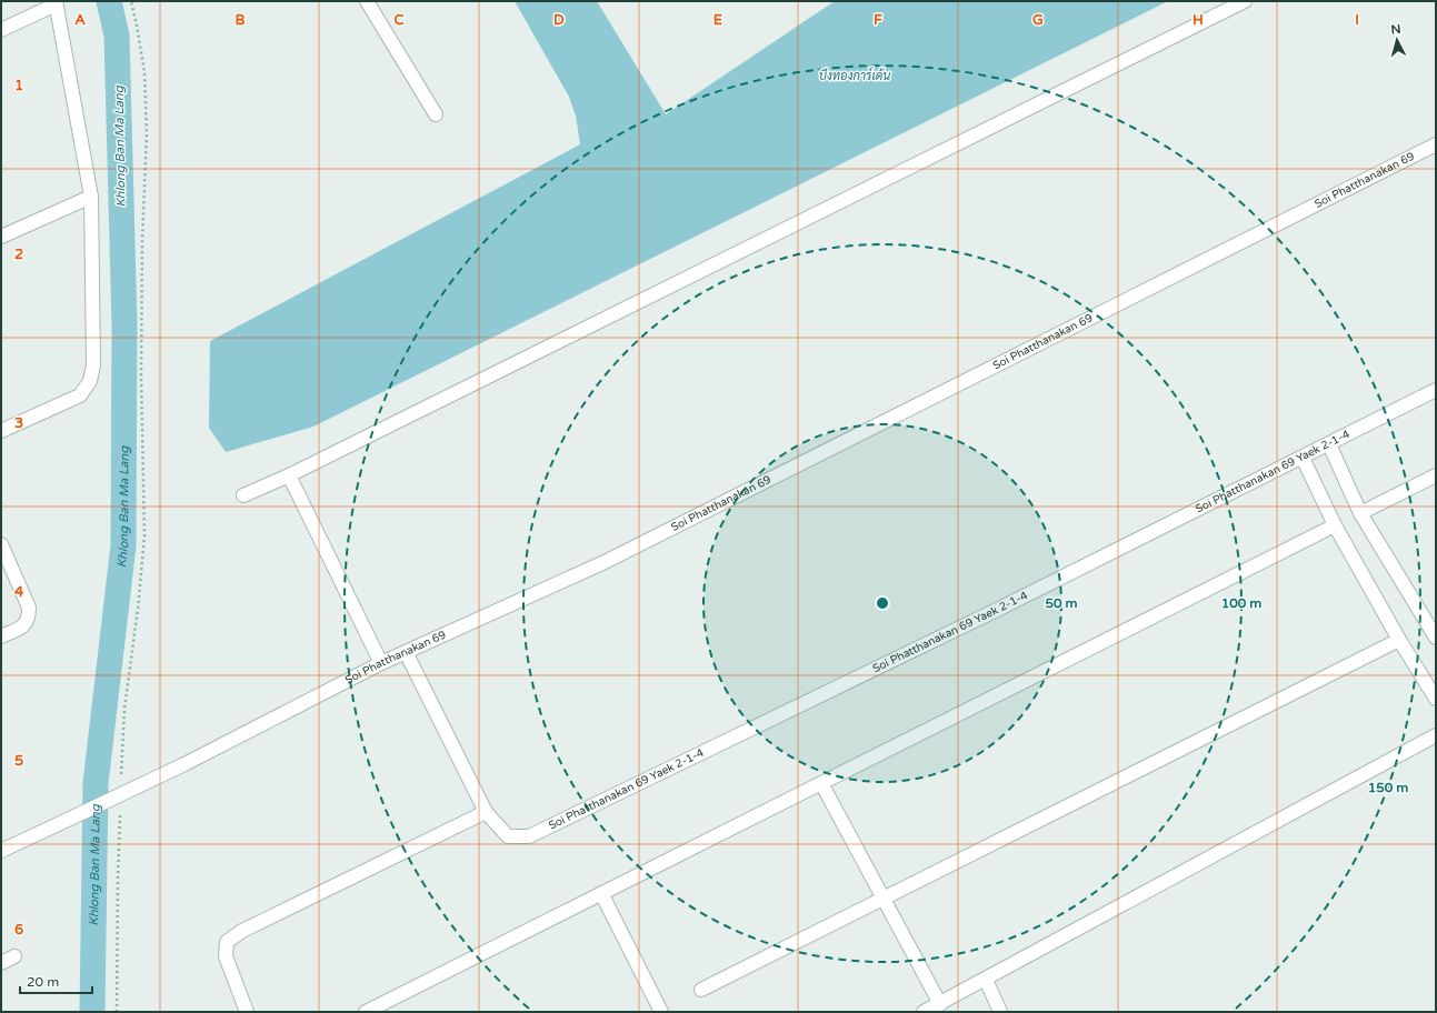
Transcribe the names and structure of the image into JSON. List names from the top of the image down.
{
  "streets": {
    "street": ["Soi Phatthanakan 69", "Soi Phatthanakan 69 Yaek 2-1-4"]
  },
  "water": ["บึงทองการ์เด้น", "Khlong Ban Ma Lang"],
  "scale_bar": "20 m",
  "north": "top",
  "grid": {
    "columns": [
      "A",
      "B",
      "C",
      "D",
      "E",
      "F",
      "G",
      "H",
      "I"
    ],
    "rows": [
      "1",
      "2",
      "3",
      "4",
      "5",
      "6"
    ]
  },
  "rings": ["50 m", "100 m", "150 m"]
}
